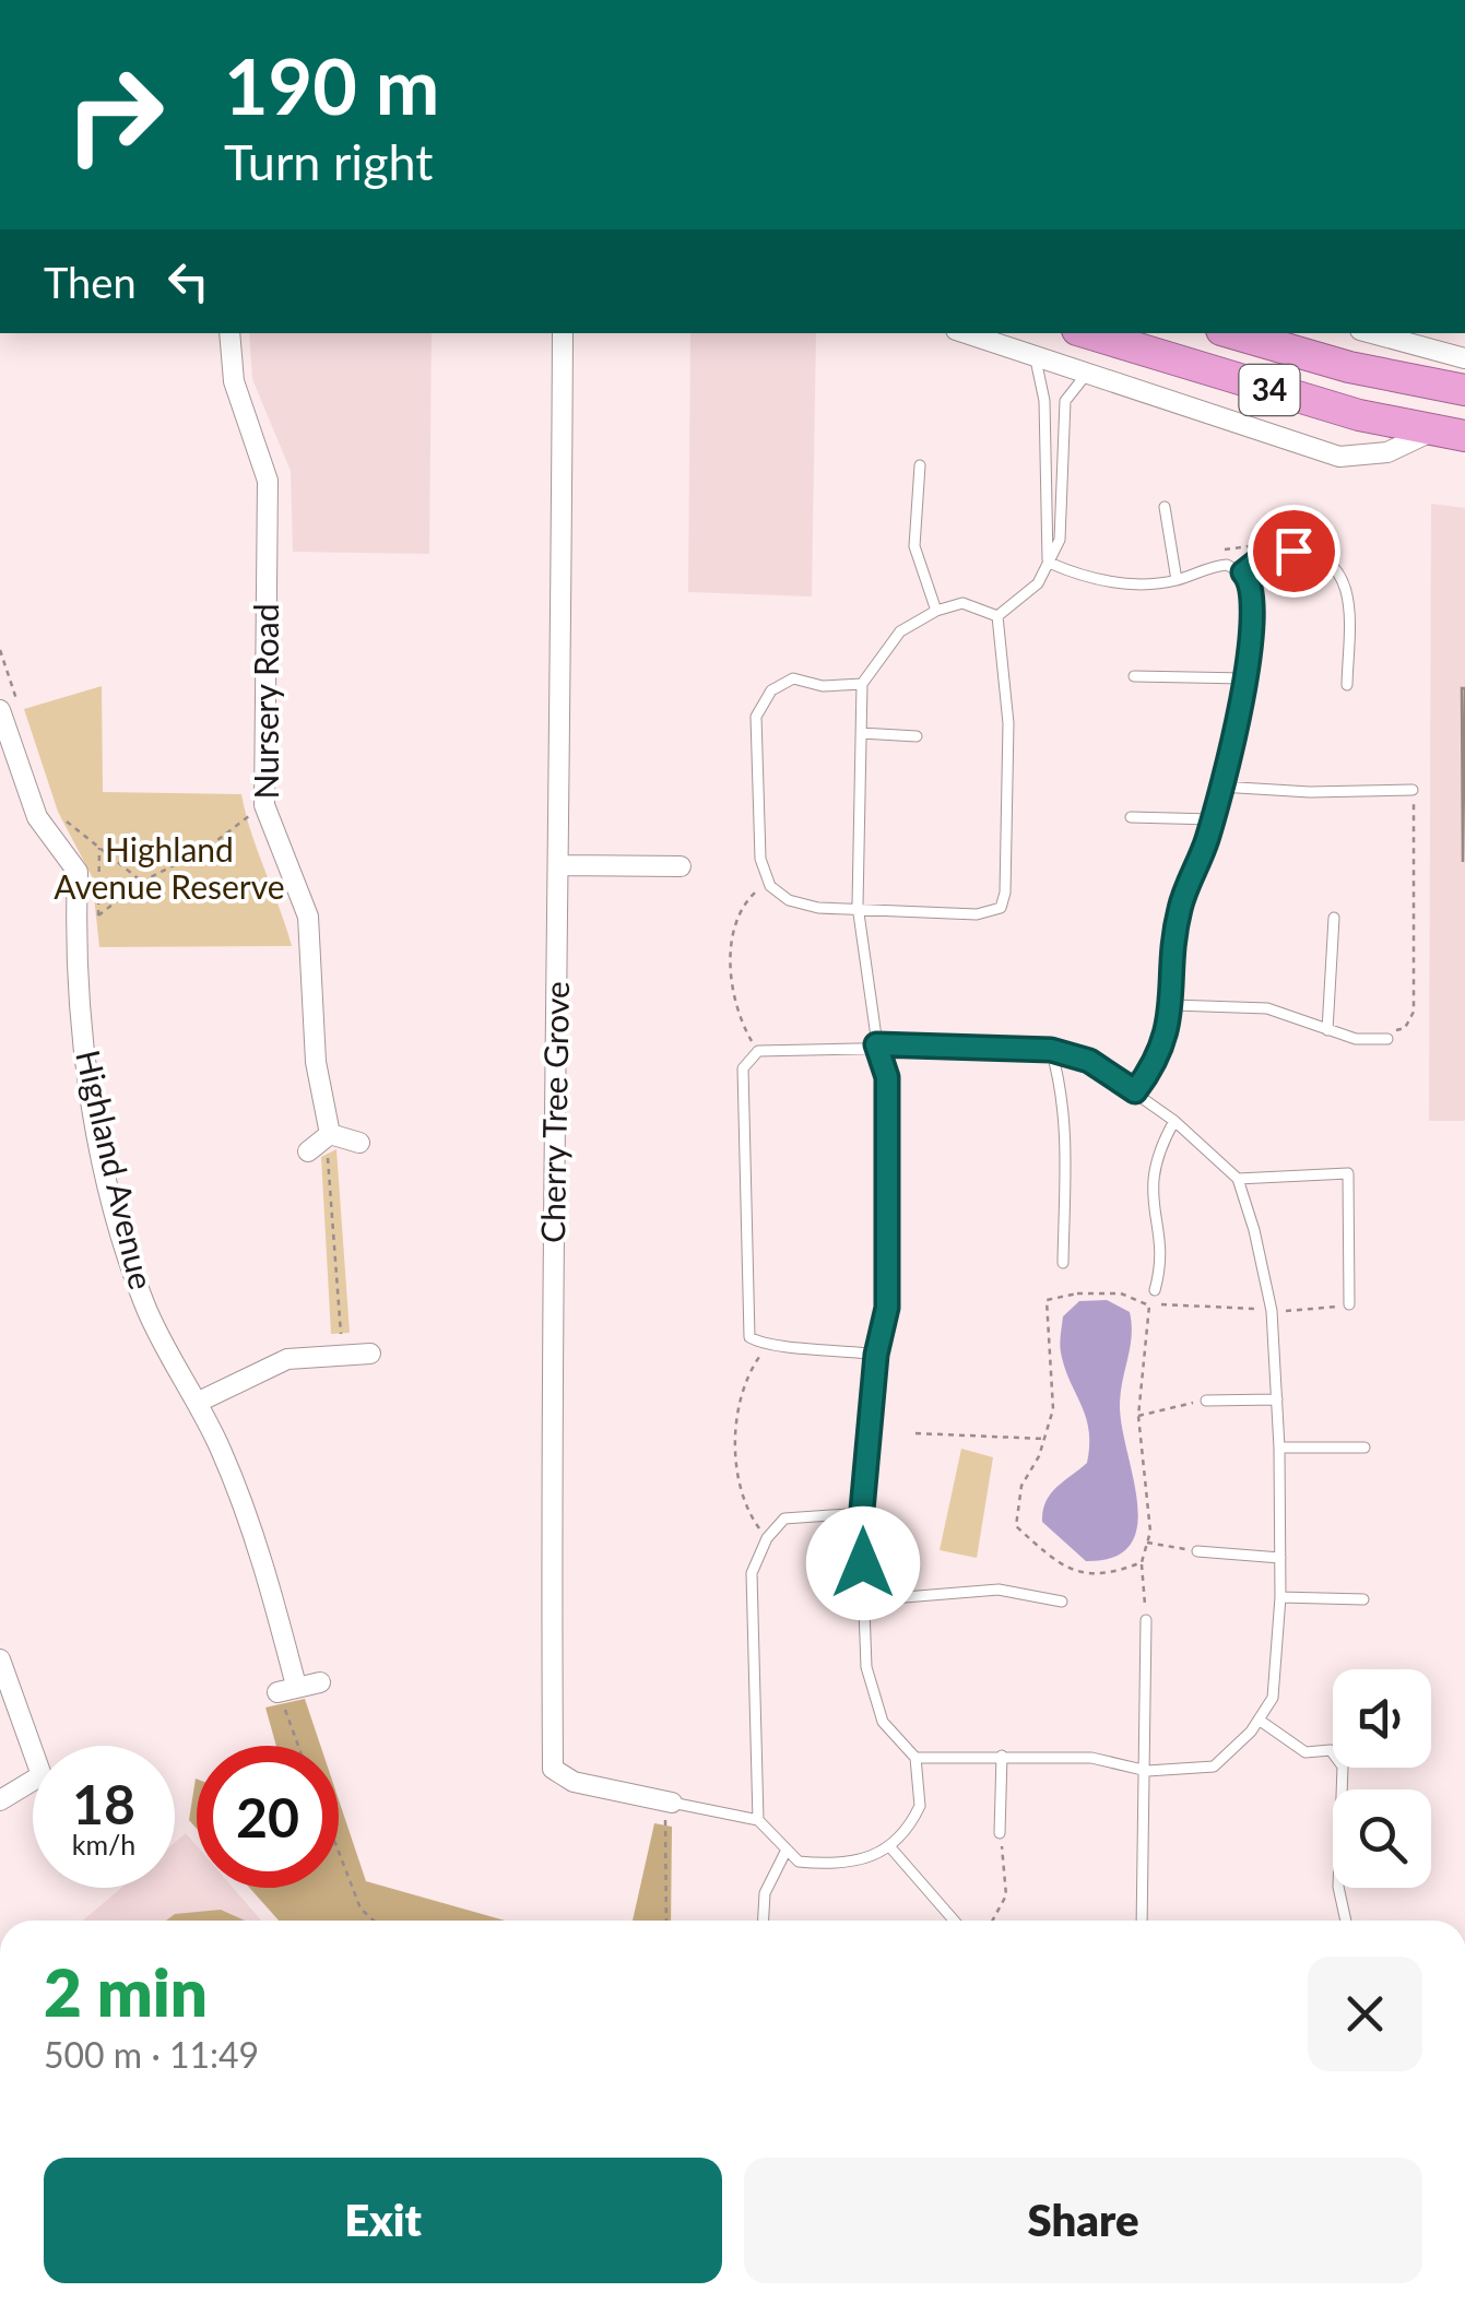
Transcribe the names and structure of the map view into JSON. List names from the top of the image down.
{
  "streets": {
    "highway": ["34"],
    "street": ["Nursery Road", "Cherry Tree Grove", "Highland Avenue"]
  },
  "parks": ["Highland Avenue Reserve"],
  "page": {
    "turn": ["190 m", "Turn right"],
    "then": "Then",
    "speed": "18 km/h",
    "limit": "20",
    "heading": ["2 min", "500 m · 11:49"],
    "buttons": ["Exit", "Share"]
  }
}
